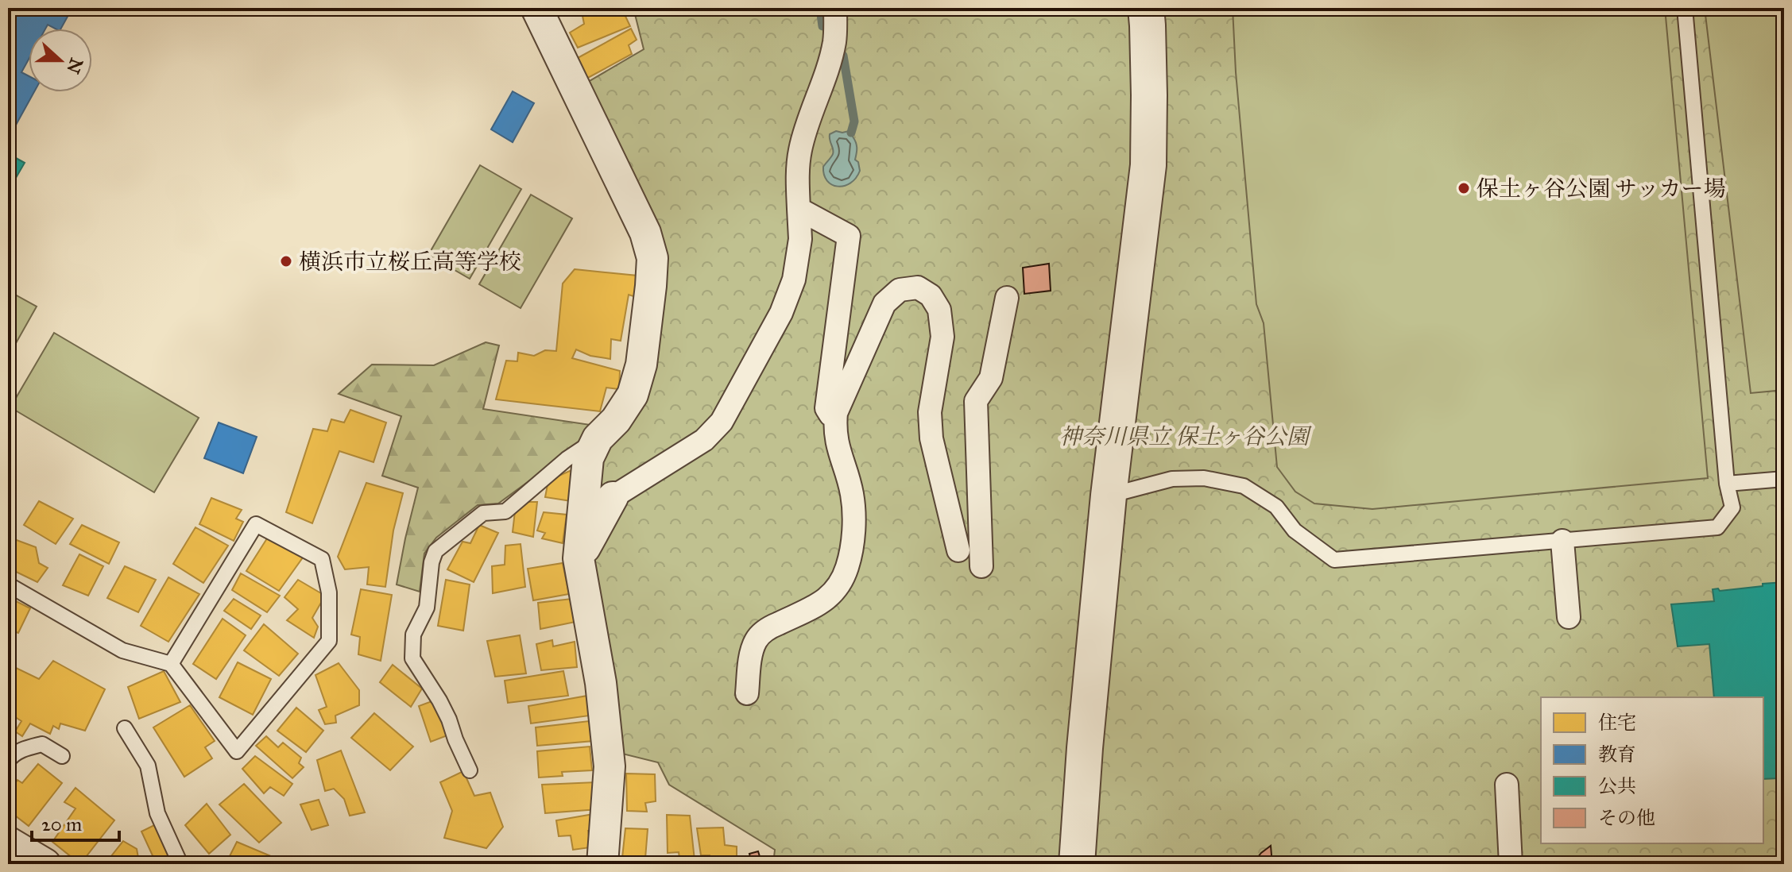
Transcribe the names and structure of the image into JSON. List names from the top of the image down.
{
  "parks": ["神奈川県立 保土ヶ谷公園"],
  "places": ["保土ヶ谷公園 サッカー場", "横浜市立桜丘高等学校"],
  "legend": [
    "住宅",
    "教育",
    "公共",
    "その他"
  ],
  "scale_bar": "20 m",
  "north": "right"
}
